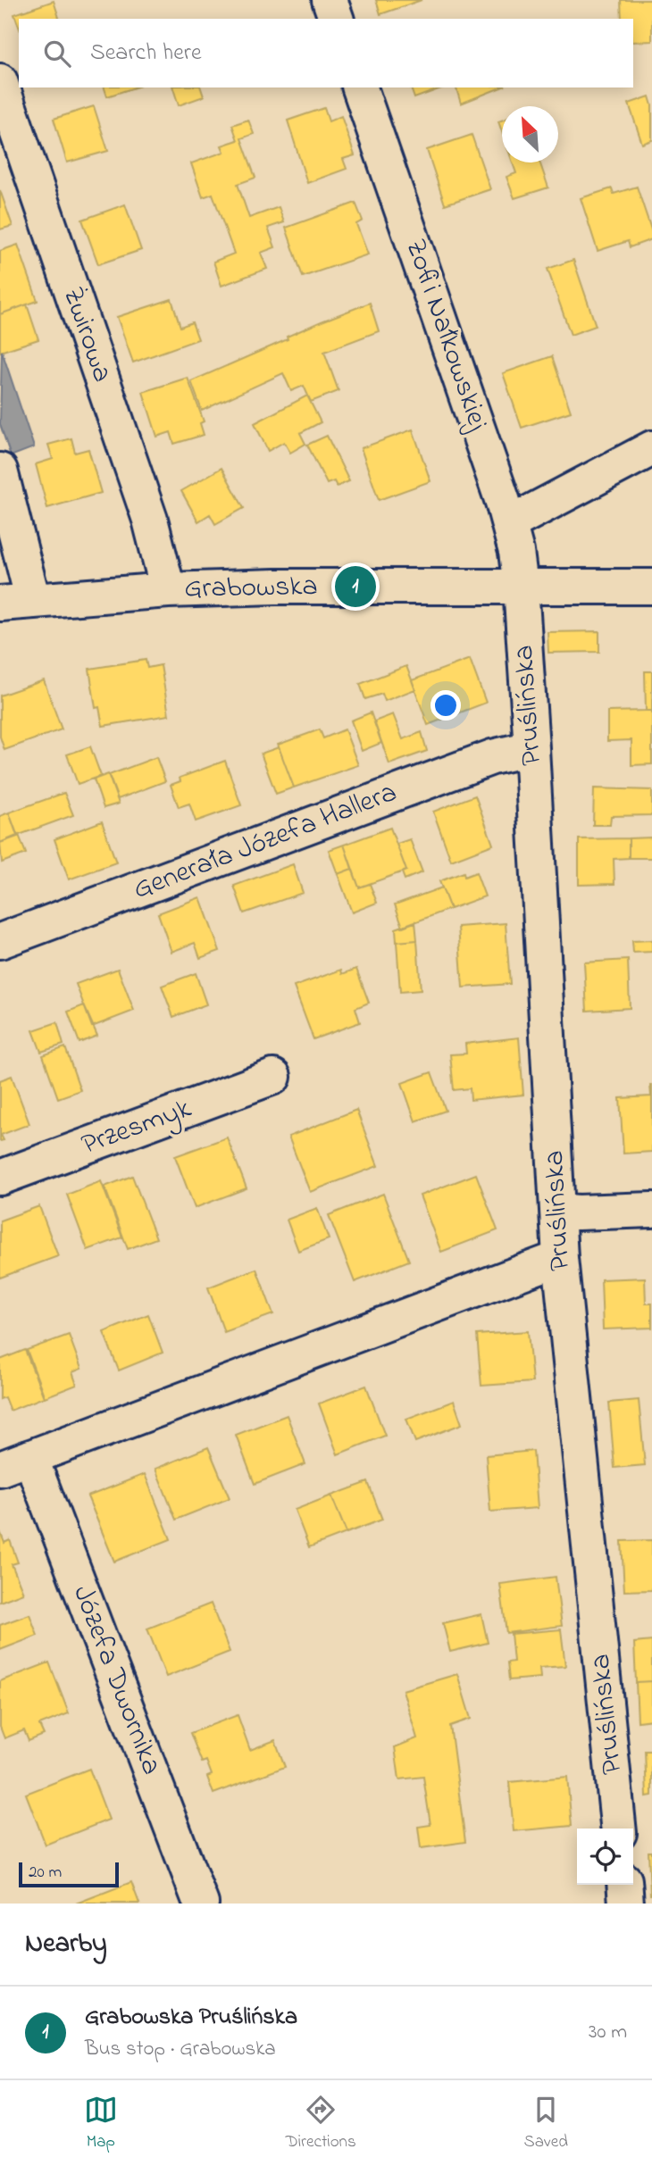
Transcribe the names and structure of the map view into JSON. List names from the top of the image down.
{
  "streets": {
    "street": [
      "Żwirowa",
      "Zofii Nałkowskiej",
      "Grabowska",
      "Pruślińska",
      "Generała Józefa Hallera",
      "Przesmyk",
      "Józefa Dwornika"
    ]
  },
  "crossings": [
    ["Żwirowa", "Grabowska"],
    ["Zofii Nałkowskiej", "Grabowska"],
    ["Zofii Nałkowskiej", "Pruślińska"],
    ["Grabowska", "Pruślińska"],
    ["Pruślińska", "Generała Józefa Hallera"]
  ],
  "scale_bar": "20 m",
  "north": "top left",
  "page": {
    "search": "Search here",
    "pins": "1",
    "scale": "20 m",
    "heading": "Nearby",
    "list": [
      {
        "mark": "1",
        "name": "Grabowska Pruślińska",
        "note": "Bus stop · Grabowska",
        "value": "30 m"
      }
    ],
    "nav": ["Map", "Directions", "Saved"]
  }
}
